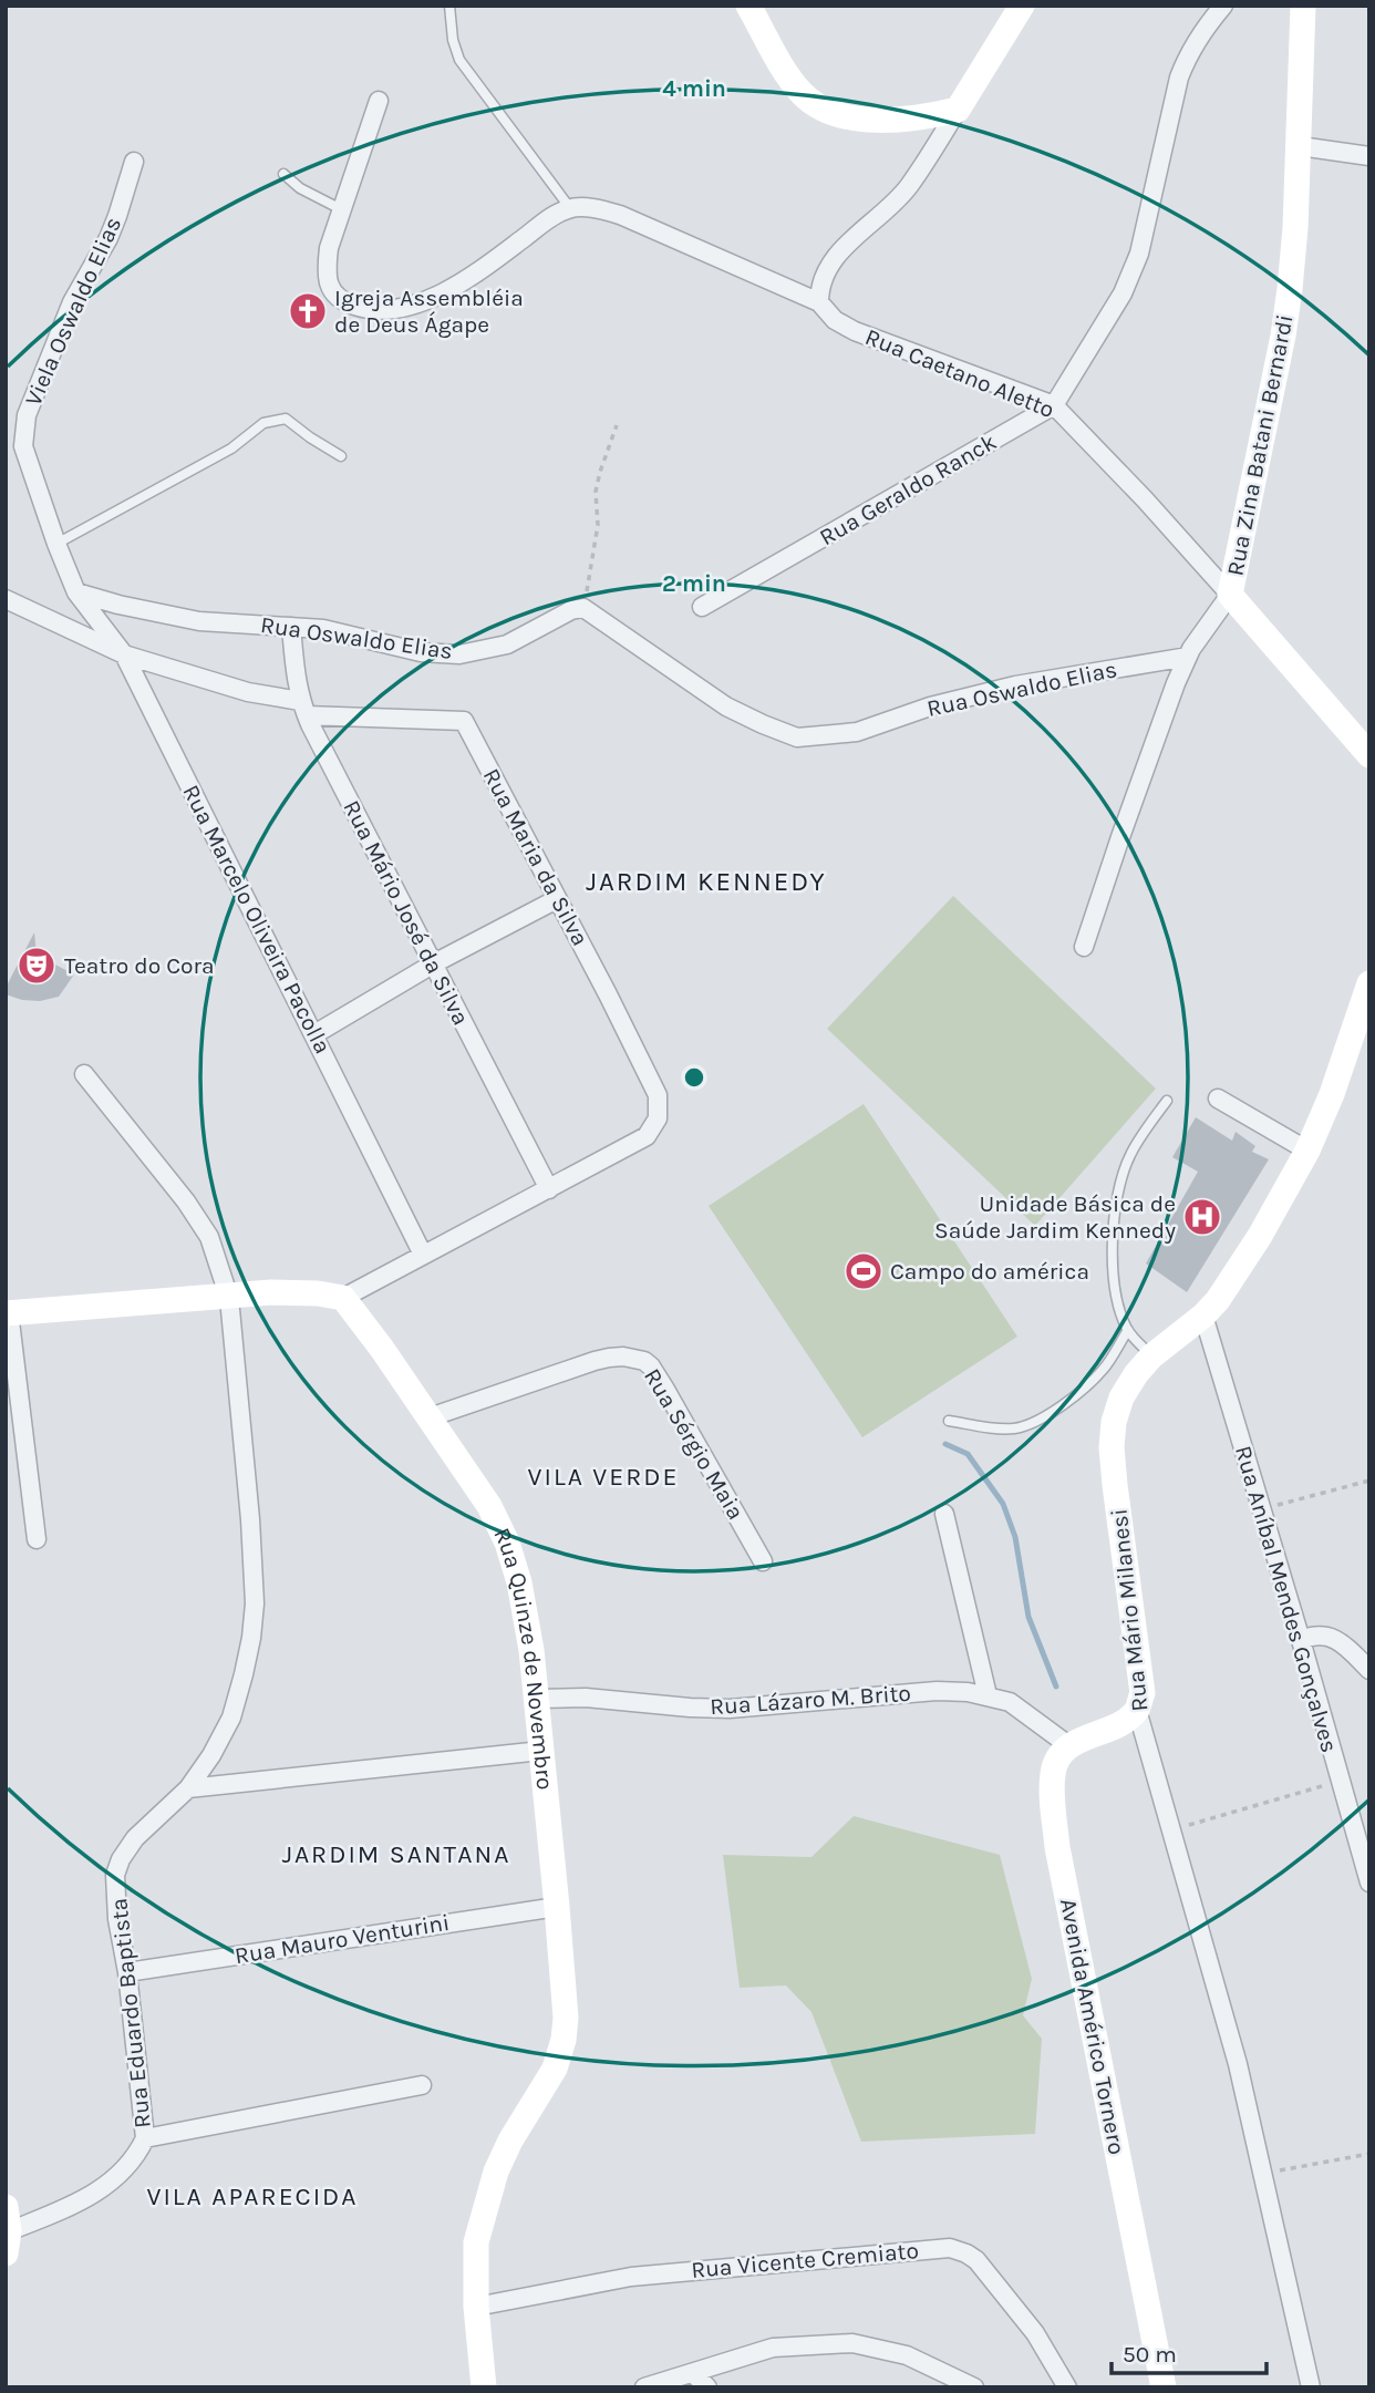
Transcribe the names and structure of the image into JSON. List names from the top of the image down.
{
  "streets": {
    "street": [
      "Viela Oswaldo Elias",
      "Rua Caetano Aletto",
      "Rua Zina Batani Bernardi",
      "Rua Geraldo Ranck",
      "Rua Oswaldo Elias",
      "Rua Maria da Silva",
      "Rua Mário José da Silva",
      "Rua Marcelo Oliveira Pacolla",
      "Rua Sérgio Maia",
      "Rua Aníbal Mendes Gonçalves",
      "Rua Mário Milanesi",
      "Rua Quinze de Novembro",
      "Rua Lázaro M. Brito",
      "Rua Mauro Venturini",
      "Rua Eduardo Baptista",
      "Avenida Américo Tornero",
      "Rua Vicente Cremiato"
    ]
  },
  "crossings": [
    ["Viela Oswaldo Elias", "Rua Oswaldo Elias"],
    ["Viela Oswaldo Elias", "Rua Marcelo Oliveira Pacolla"],
    ["Rua Caetano Aletto", "Rua Zina Batani Bernardi"],
    ["Rua Caetano Aletto", "Rua Geraldo Ranck"],
    ["Rua Zina Batani Bernardi", "Rua Oswaldo Elias"],
    ["Rua Oswaldo Elias", "Rua Mário José da Silva"],
    ["Rua Oswaldo Elias", "Rua Marcelo Oliveira Pacolla"],
    ["Rua Maria da Silva", "Rua Mário José da Silva"],
    ["Rua Maria da Silva", "Rua Marcelo Oliveira Pacolla"],
    ["Rua Sérgio Maia", "Rua Quinze de Novembro"],
    ["Rua Aníbal Mendes Gonçalves", "Rua Mário Milanesi"],
    ["Rua Quinze de Novembro", "Rua Lázaro M. Brito"],
    ["Rua Quinze de Novembro", "Rua Mauro Venturini"],
    ["Rua Quinze de Novembro", "Rua Vicente Cremiato"],
    ["Rua Lázaro M. Brito", "Avenida Américo Tornero"],
    ["Rua Mauro Venturini", "Rua Eduardo Baptista"]
  ],
  "districts": [
    "JARDIM KENNEDY",
    "VILA VERDE",
    "JARDIM SANTANA",
    "VILA APARECIDA"
  ],
  "places": {
    "church": ["Igreja Assembléia de Deus Ágape"],
    "theatre": ["Teatro do Cora"],
    "hospital": ["Unidade Básica de Saúde Jardim Kennedy"],
    "sports": ["Campo do américa"]
  },
  "scale_bar": "50 m",
  "rings": ["4 min", "2 min"]
}
